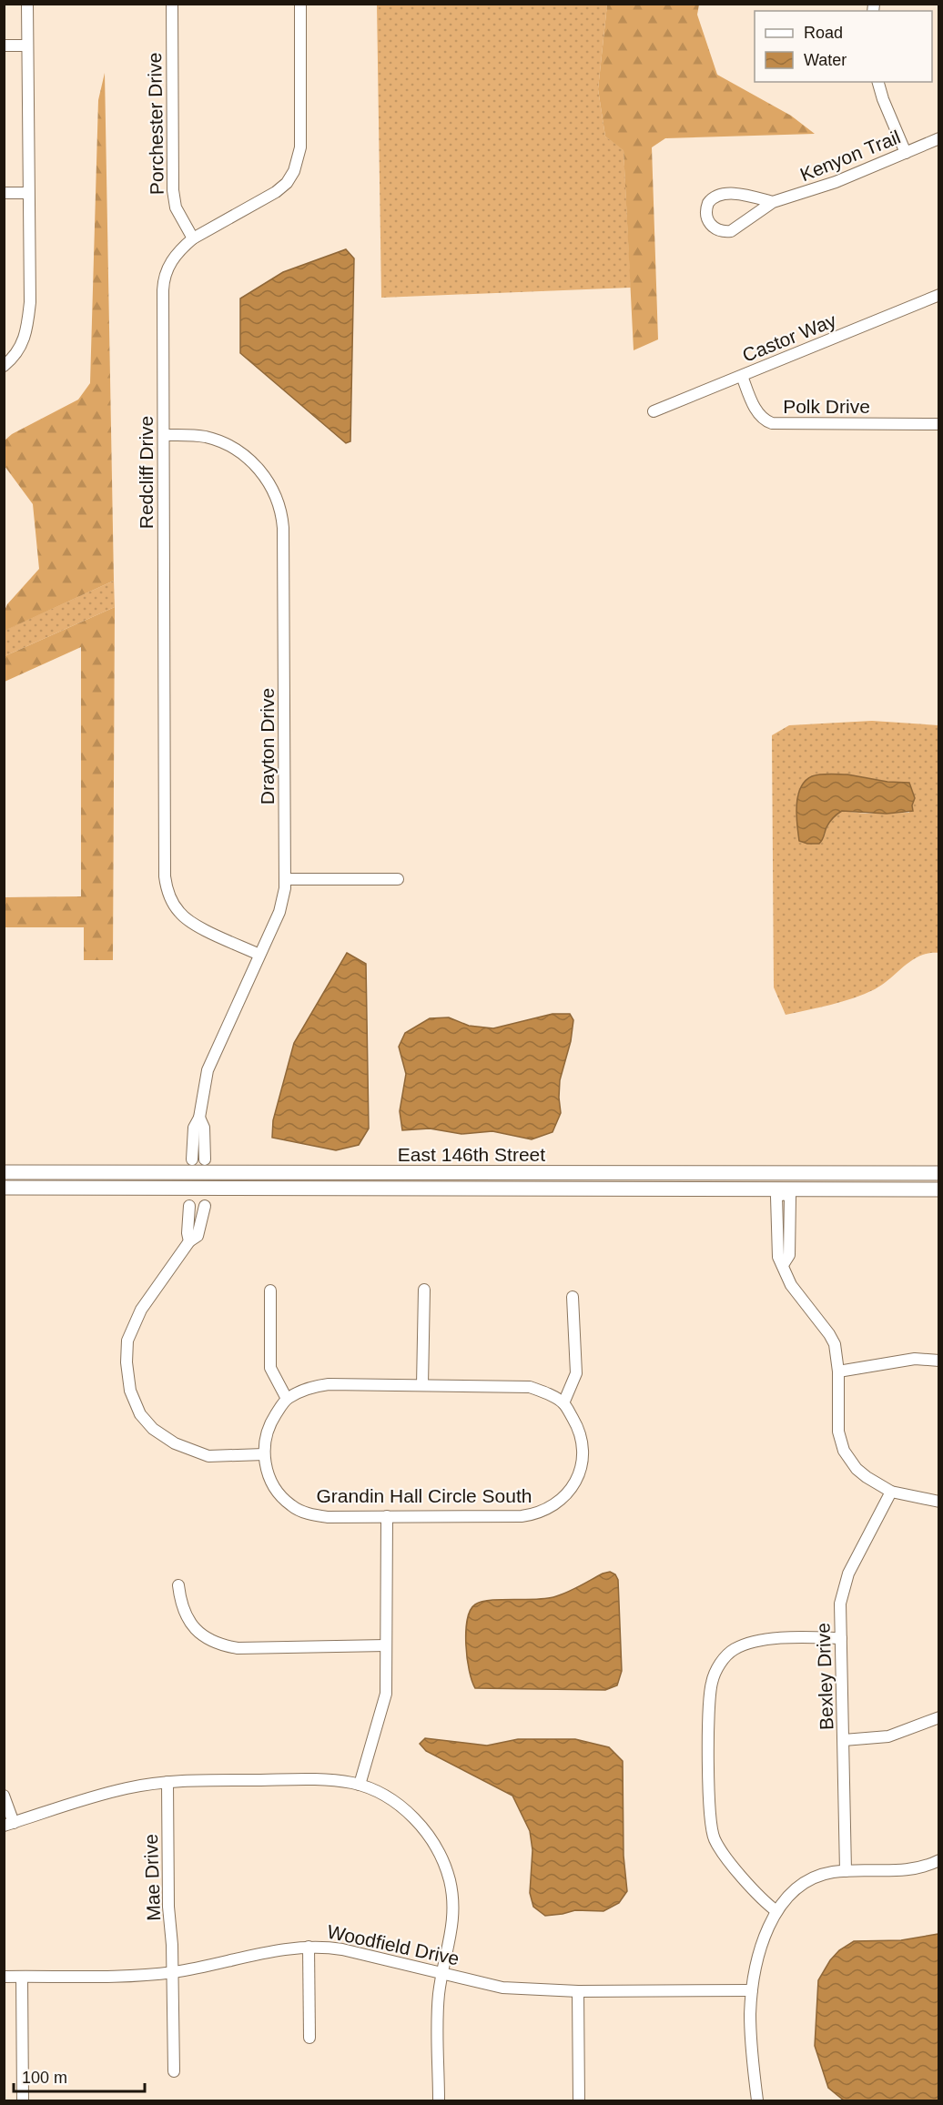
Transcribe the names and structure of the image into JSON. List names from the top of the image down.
{
  "streets": {
    "main road": ["East 146th Street"],
    "street": [
      "Porchester Drive",
      "Kenyon Trail",
      "Castor Way",
      "Polk Drive",
      "Redcliff Drive",
      "Drayton Drive",
      "Grandin Hall Circle South",
      "Bexley Drive",
      "Mae Drive",
      "Woodfield Drive"
    ]
  },
  "crossings": [
    ["Porchester Drive", "Redcliff Drive"],
    ["Castor Way", "Polk Drive"],
    ["Redcliff Drive", "Drayton Drive"],
    ["Mae Drive", "Woodfield Drive"]
  ],
  "legend": ["Road", "Water"],
  "scale_bar": "100 m"
}
